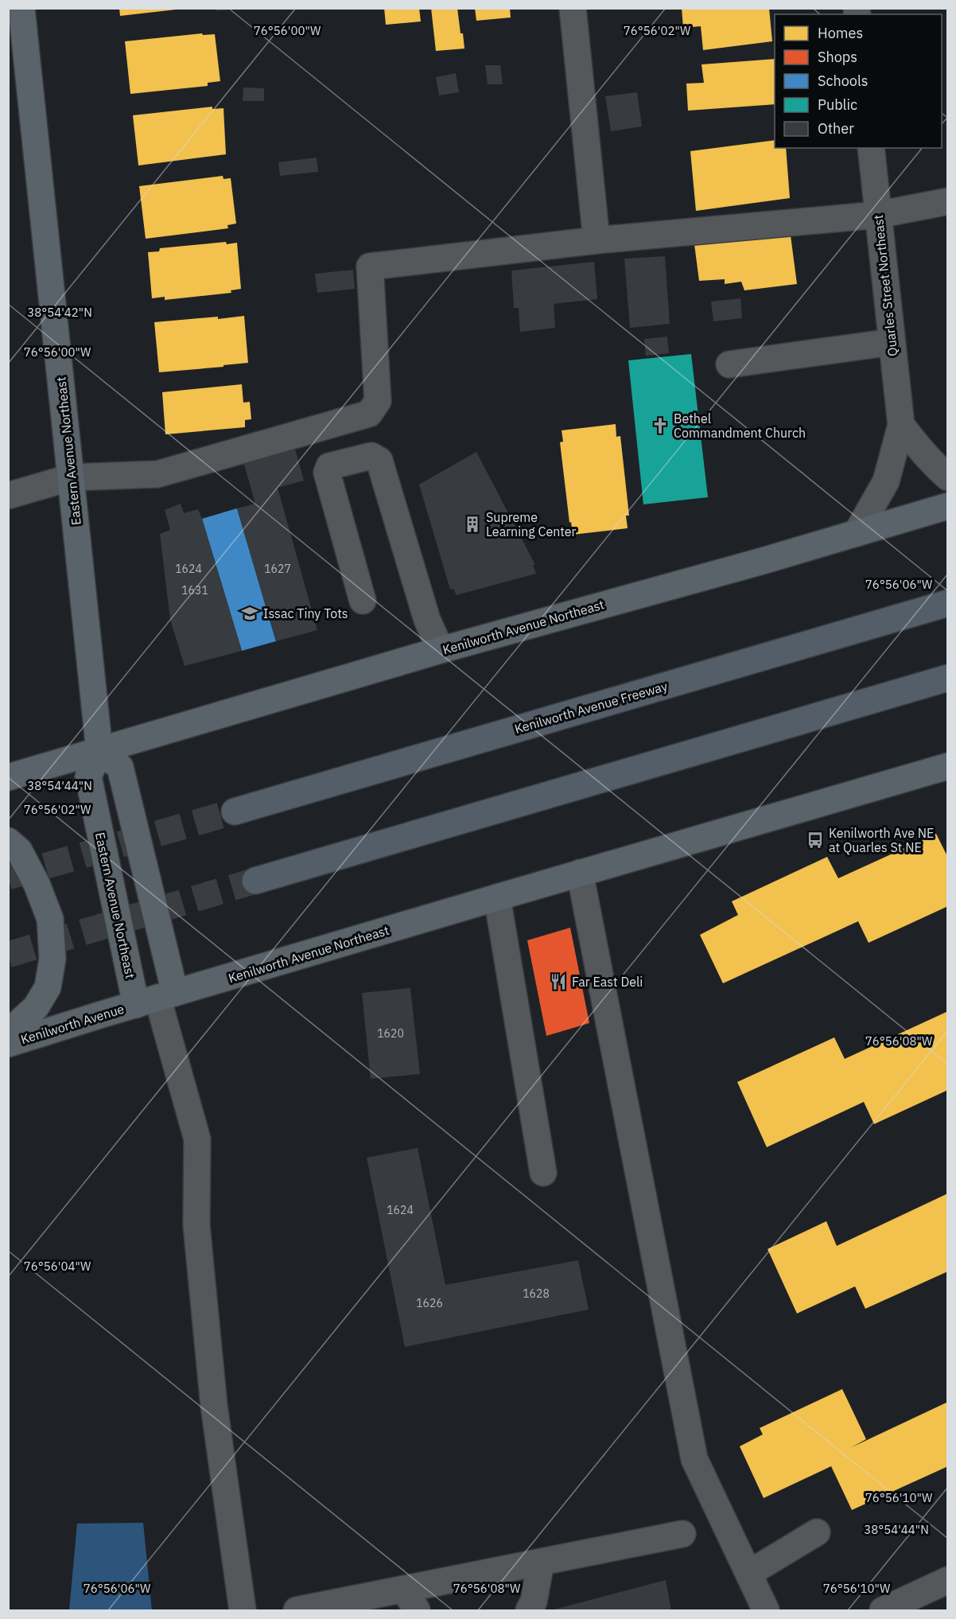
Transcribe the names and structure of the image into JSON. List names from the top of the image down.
{
  "streets": {
    "highway": ["Kenilworth Avenue Freeway"],
    "main road": ["Eastern Avenue Northeast", "Kenilworth Avenue Northeast", "Kenilworth Avenue"],
    "street": ["Quarles Street Northeast"]
  },
  "crossings": [
    ["Quarles Street Northeast", "Kenilworth Avenue Northeast"],
    ["Eastern Avenue Northeast", "Kenilworth Avenue Northeast"],
    ["Eastern Avenue Northeast", "Kenilworth Avenue"],
    ["Kenilworth Avenue Northeast", "Kenilworth Avenue"]
  ],
  "places": {
    "church": ["Bethel Commandment Church"],
    "building": ["Supreme Learning Center"],
    "school or university": ["Issac Tiny Tots"],
    "bus stop": ["Kenilworth Ave NE at Quarles St NE"],
    "restaurant": ["Far East Deli"]
  },
  "house_numbers": [
    "1624",
    "1627",
    "1631",
    "1620",
    "1624",
    "1628",
    "1626"
  ],
  "legend": [
    "Homes",
    "Shops",
    "Schools",
    "Public",
    "Other"
  ],
  "coordinates": [
    "76°56'00\"W",
    "76°56'02\"W",
    "38°54'42\"N",
    "76°56'06\"W",
    "38°54'44\"N",
    "76°56'08\"W",
    "76°56'04\"W",
    "76°56'10\"W"
  ]
}
